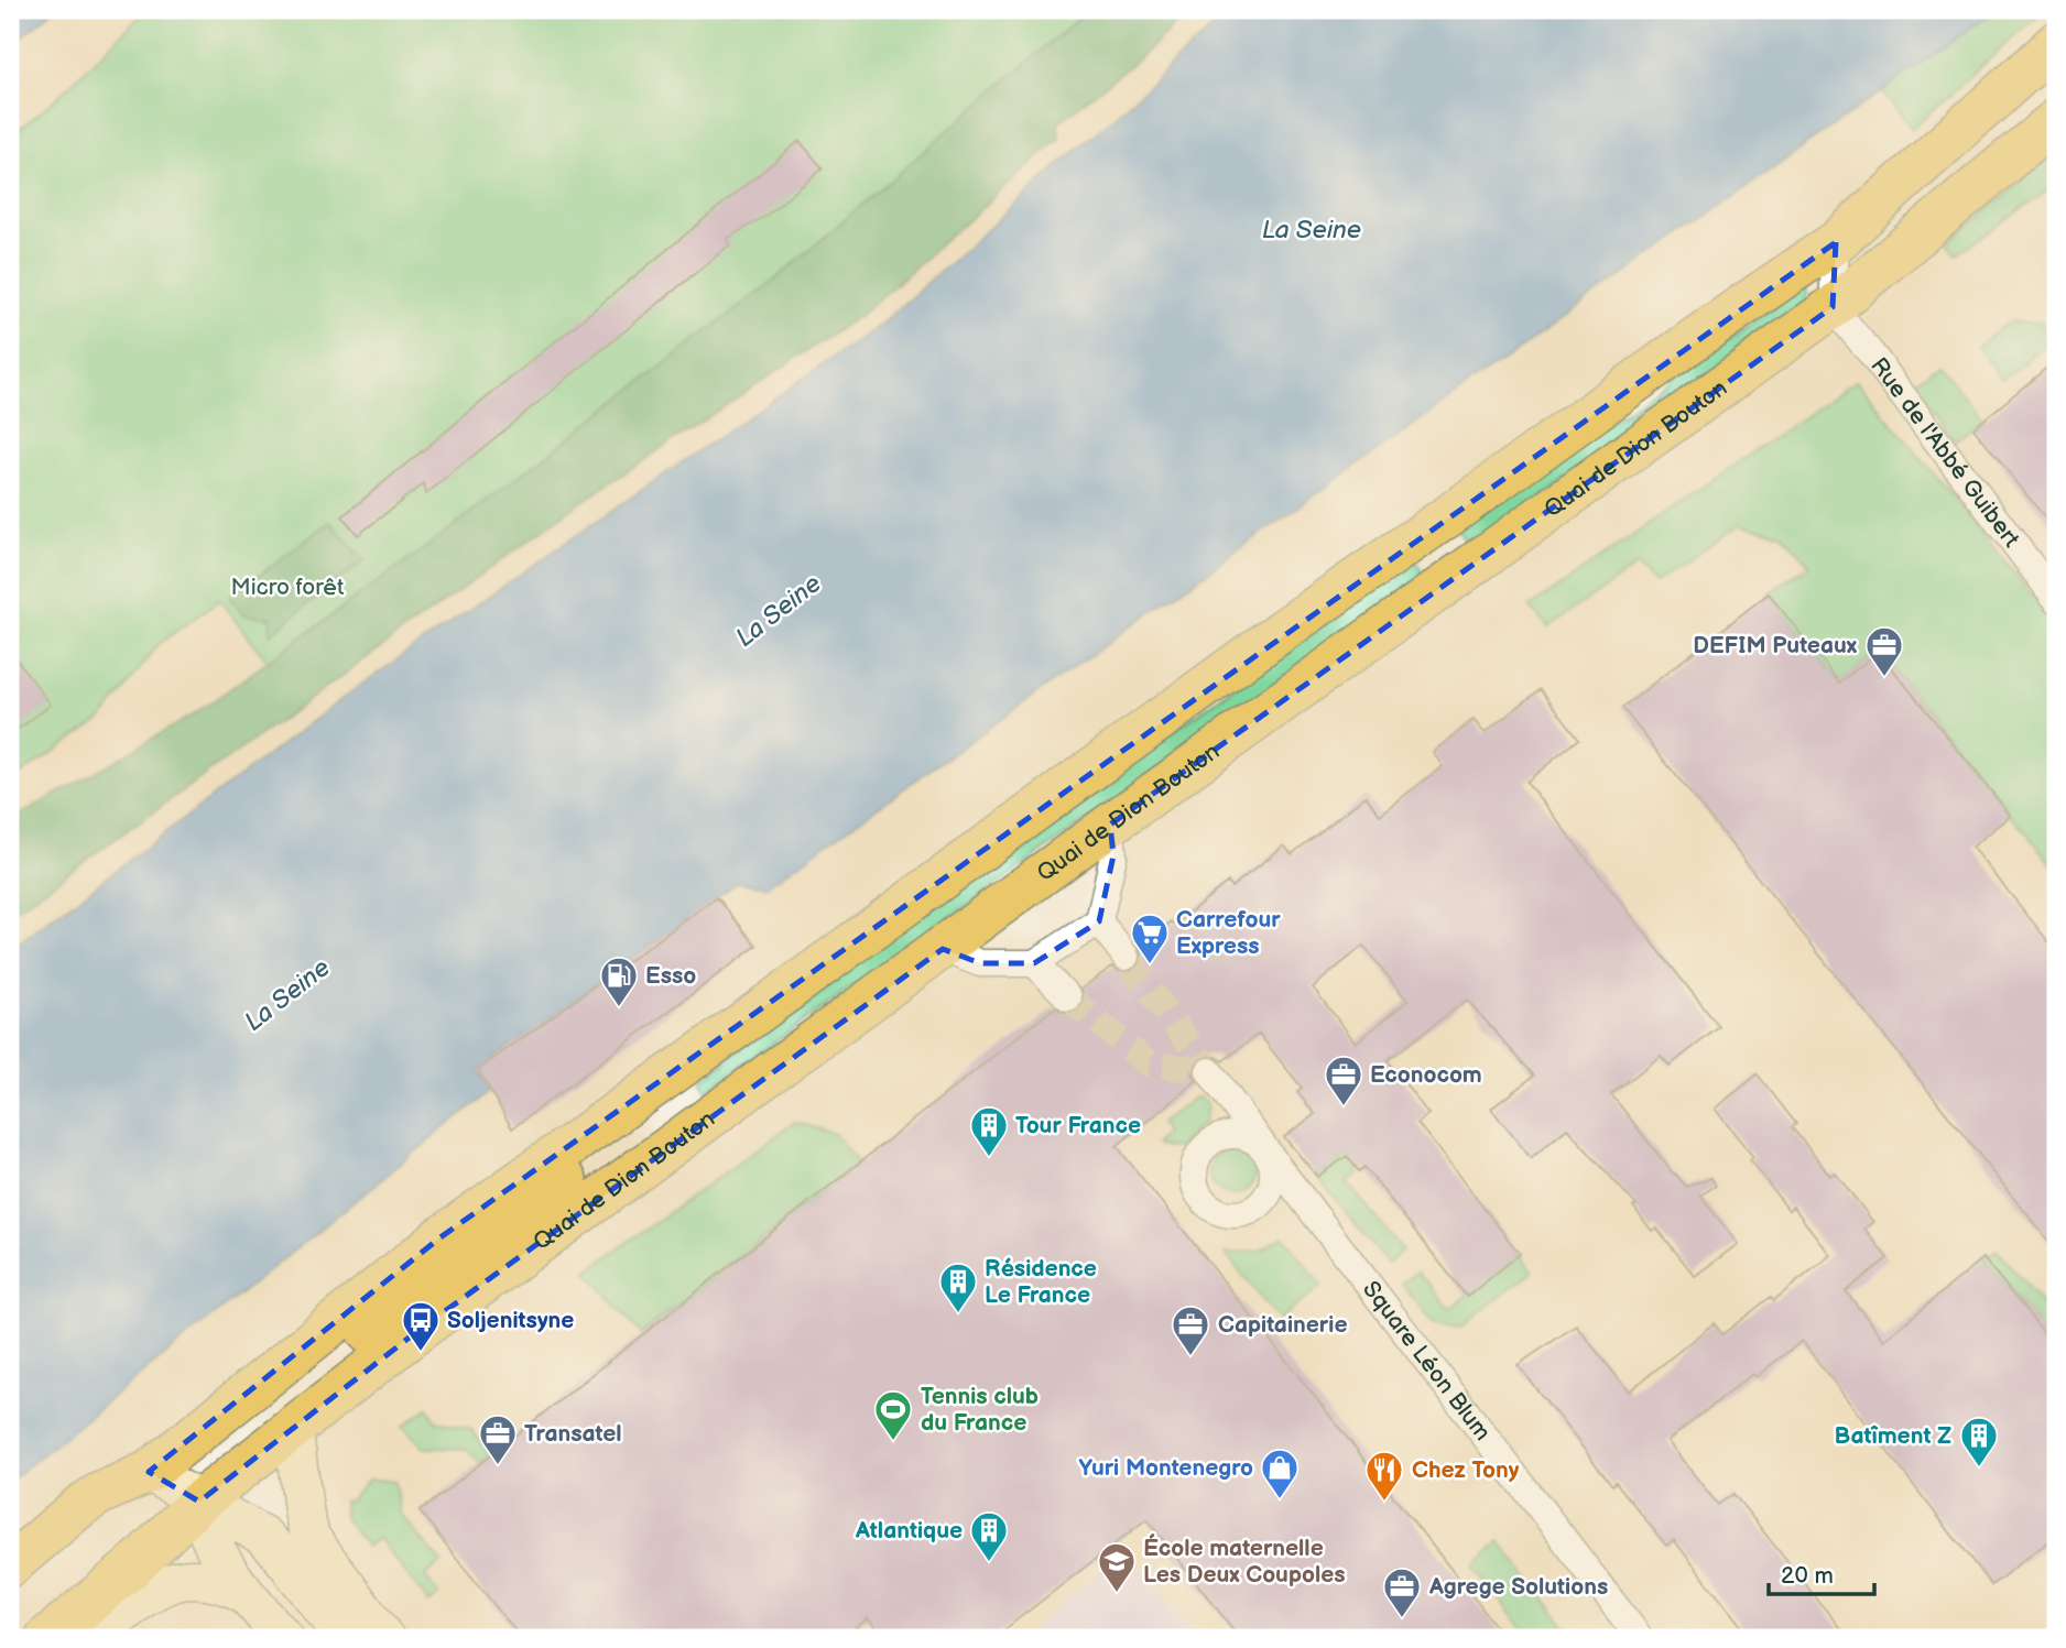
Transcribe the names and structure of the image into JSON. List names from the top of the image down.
{
  "streets": {
    "main road": ["Quai de Dion Bouton"],
    "street": ["Rue de l'Abbé Guibert", "Square Léon Blum"]
  },
  "crossings": [
    ["Quai de Dion Bouton", "Rue de l'Abbé Guibert"]
  ],
  "water": ["La Seine"],
  "parks": ["Micro forêt"],
  "places": {
    "office": [
      "DEFIM Puteaux",
      "Econocom",
      "Capitainerie",
      "Transatel",
      "Agrege Solutions"
    ],
    "supermarket": ["Carrefour Express"],
    "fuel station": ["Esso"],
    "building": [
      "Tour France",
      "Résidence Le France",
      "Batîment Z",
      "Atlantique"
    ],
    "bus stop": ["Soljenitsyne"],
    "sports": ["Tennis club du France"],
    "shop": ["Yuri Montenegro"],
    "restaurant": ["Chez Tony"],
    "school or university": ["École maternelle Les Deux Coupoles"]
  },
  "scale_bar": "20 m"
}
